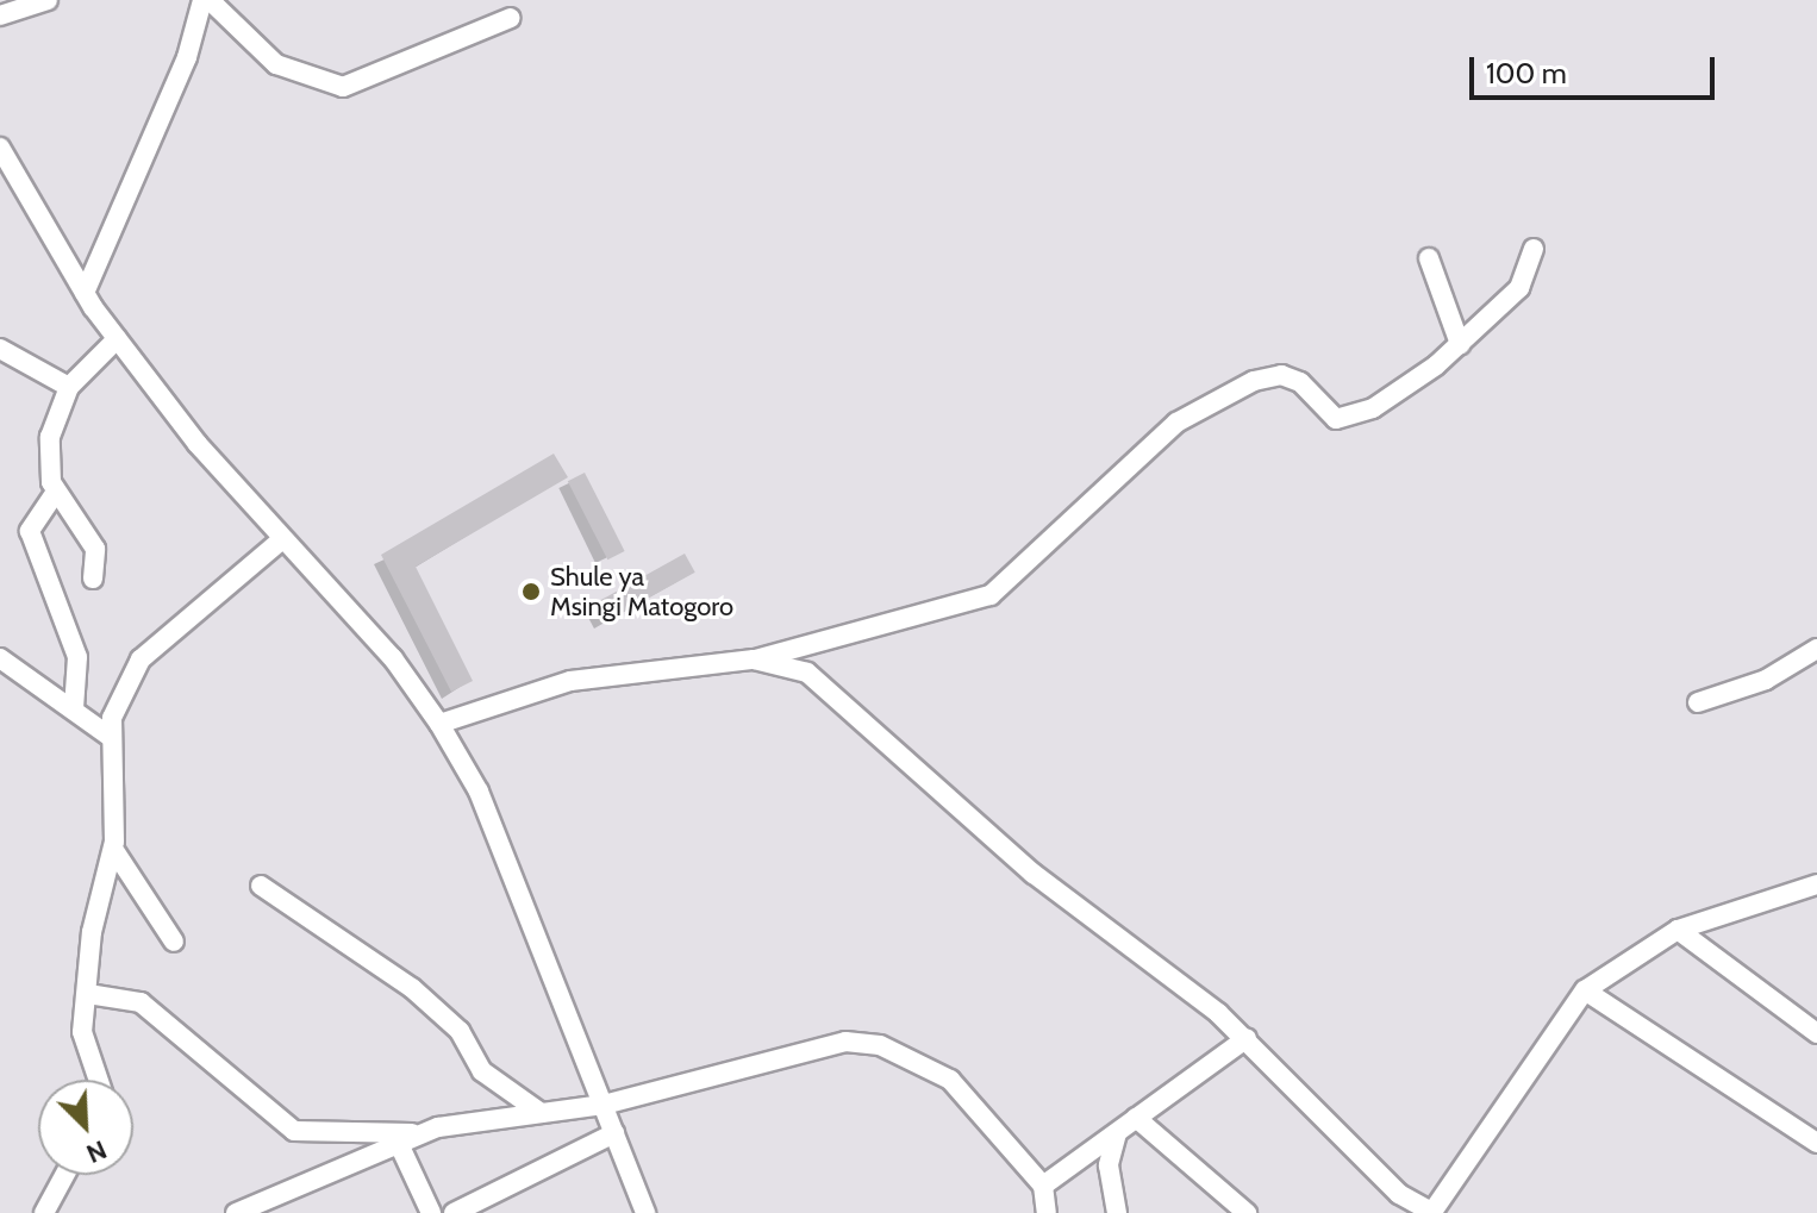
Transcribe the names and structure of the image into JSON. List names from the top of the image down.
{
  "places": ["Shule ya Msingi Matogoro"],
  "scale_bar": "100 m",
  "north": "bottom right"
}
